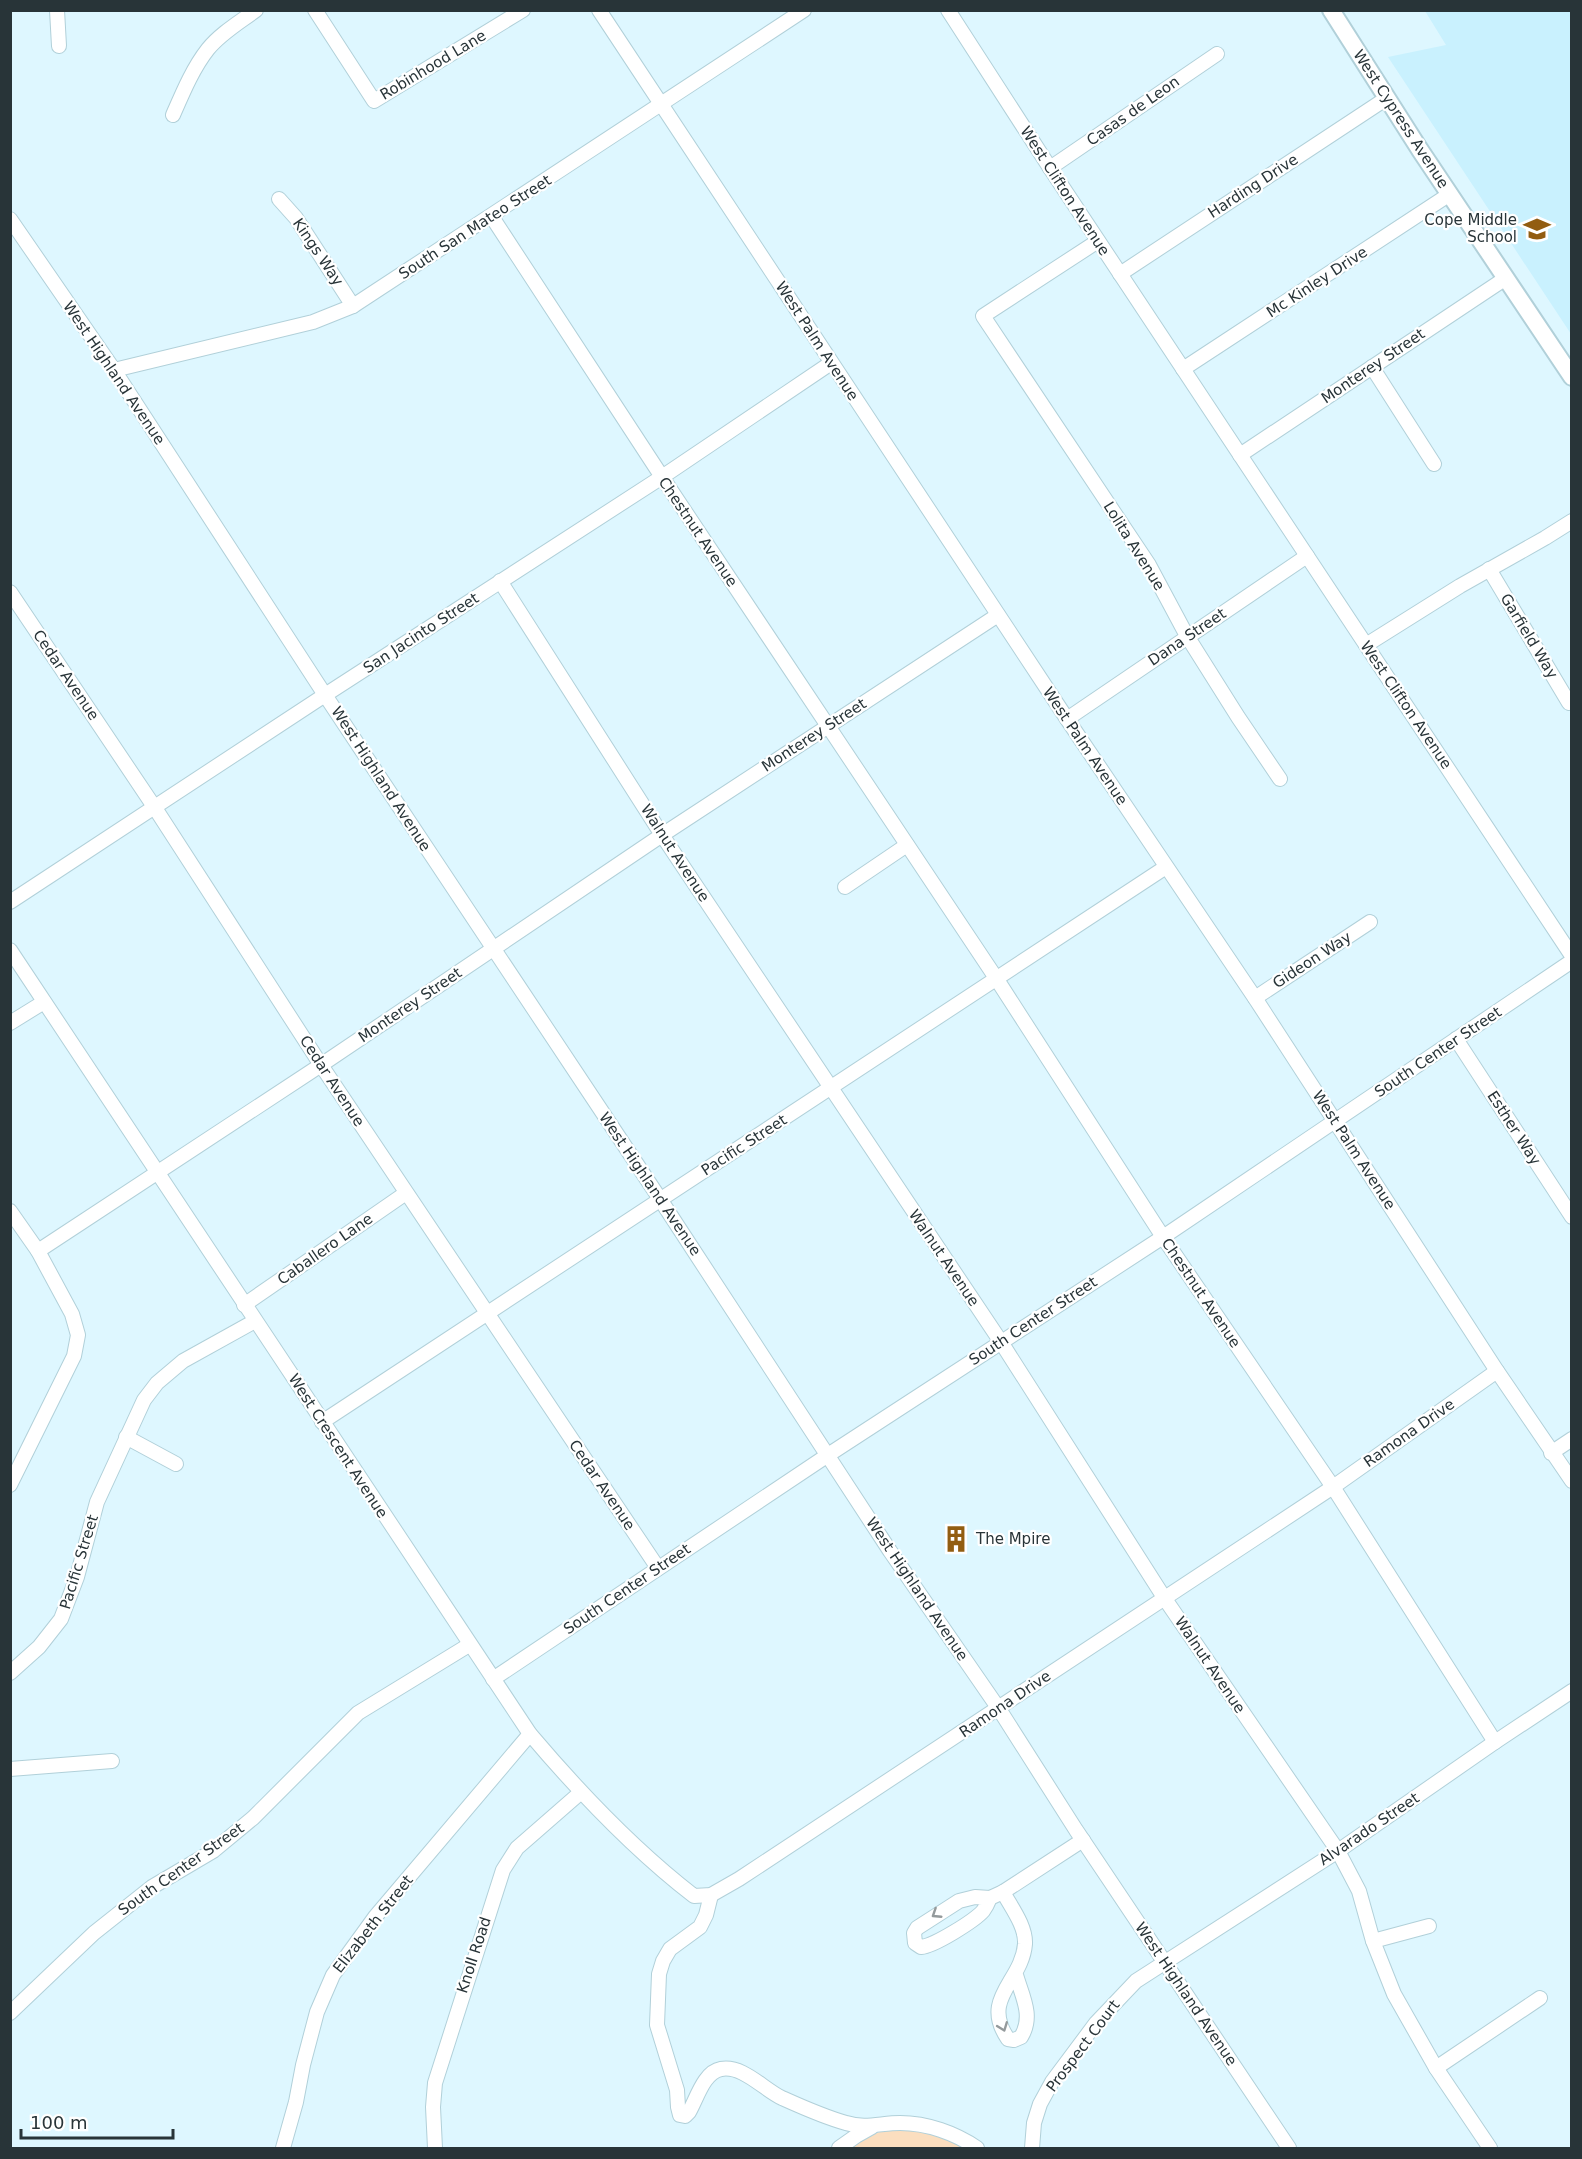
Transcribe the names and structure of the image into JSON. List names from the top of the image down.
{
  "streets": {
    "main road": ["West Cypress Avenue"],
    "street": [
      "Robinhood Lane",
      "Casas de Leon",
      "Harding Drive",
      "West Clifton Avenue",
      "South San Mateo Street",
      "Kings Way",
      "Mc Kinley Drive",
      "West Palm Avenue",
      "Monterey Street",
      "West Highland Avenue",
      "Chestnut Avenue",
      "Lolita Avenue",
      "San Jacinto Street",
      "Garfield Way",
      "Dana Street",
      "Cedar Avenue",
      "Walnut Avenue",
      "Gideon Way",
      "South Center Street",
      "Esther Way",
      "Pacific Street",
      "Caballero Lane",
      "Ramona Drive",
      "West Crescent Avenue",
      "Alvarado Street",
      "Elizabeth Street",
      "Knoll Road",
      "Prospect Court"
    ]
  },
  "crossings": [
    ["Casas de Leon", "West Clifton Avenue"],
    ["West Cypress Avenue", "Harding Drive"],
    ["West Cypress Avenue", "Mc Kinley Drive"],
    ["West Cypress Avenue", "Monterey Street"],
    ["Harding Drive", "West Clifton Avenue"],
    ["West Clifton Avenue", "Mc Kinley Drive"],
    ["West Clifton Avenue", "Monterey Street"],
    ["West Clifton Avenue", "Lolita Avenue"],
    ["West Clifton Avenue", "Dana Street"],
    ["South San Mateo Street", "Kings Way"],
    ["South San Mateo Street", "West Palm Avenue"],
    ["South San Mateo Street", "West Highland Avenue"],
    ["South San Mateo Street", "Chestnut Avenue"],
    ["West Palm Avenue", "Monterey Street"],
    ["West Palm Avenue", "San Jacinto Street"],
    ["West Palm Avenue", "Dana Street"],
    ["West Palm Avenue", "Gideon Way"],
    ["West Palm Avenue", "South Center Street"],
    ["West Palm Avenue", "Pacific Street"],
    ["West Palm Avenue", "Ramona Drive"],
    ["Monterey Street", "West Highland Avenue"],
    ["Monterey Street", "Chestnut Avenue"],
    ["Monterey Street", "Cedar Avenue"],
    ["Monterey Street", "Walnut Avenue"],
    ["Monterey Street", "West Crescent Avenue"],
    ["West Highland Avenue", "San Jacinto Street"],
    ["West Highland Avenue", "South Center Street"],
    ["West Highland Avenue", "Pacific Street"],
    ["West Highland Avenue", "Ramona Drive"],
    ["West Highland Avenue", "Alvarado Street"],
    ["West Highland Avenue", "Prospect Court"],
    ["Chestnut Avenue", "San Jacinto Street"],
    ["Chestnut Avenue", "South Center Street"],
    ["Chestnut Avenue", "Pacific Street"],
    ["Chestnut Avenue", "Ramona Drive"],
    ["Chestnut Avenue", "Alvarado Street"],
    ["Lolita Avenue", "Dana Street"],
    ["San Jacinto Street", "Cedar Avenue"],
    ["San Jacinto Street", "Walnut Avenue"],
    ["Cedar Avenue", "South Center Street"],
    ["Cedar Avenue", "Pacific Street"],
    ["Cedar Avenue", "Caballero Lane"],
    ["Walnut Avenue", "South Center Street"],
    ["Walnut Avenue", "Pacific Street"],
    ["Walnut Avenue", "Ramona Drive"],
    ["Walnut Avenue", "Alvarado Street"],
    ["South Center Street", "Esther Way"],
    ["South Center Street", "West Crescent Avenue"],
    ["Pacific Street", "West Crescent Avenue"],
    ["Caballero Lane", "West Crescent Avenue"],
    ["Ramona Drive", "West Crescent Avenue"],
    ["West Crescent Avenue", "Elizabeth Street"],
    ["West Crescent Avenue", "Knoll Road"],
    ["Alvarado Street", "Prospect Court"]
  ],
  "places": {
    "school or university": ["Cope Middle School"],
    "building": ["The Mpire"]
  },
  "scale_bar": "100 m"
}
